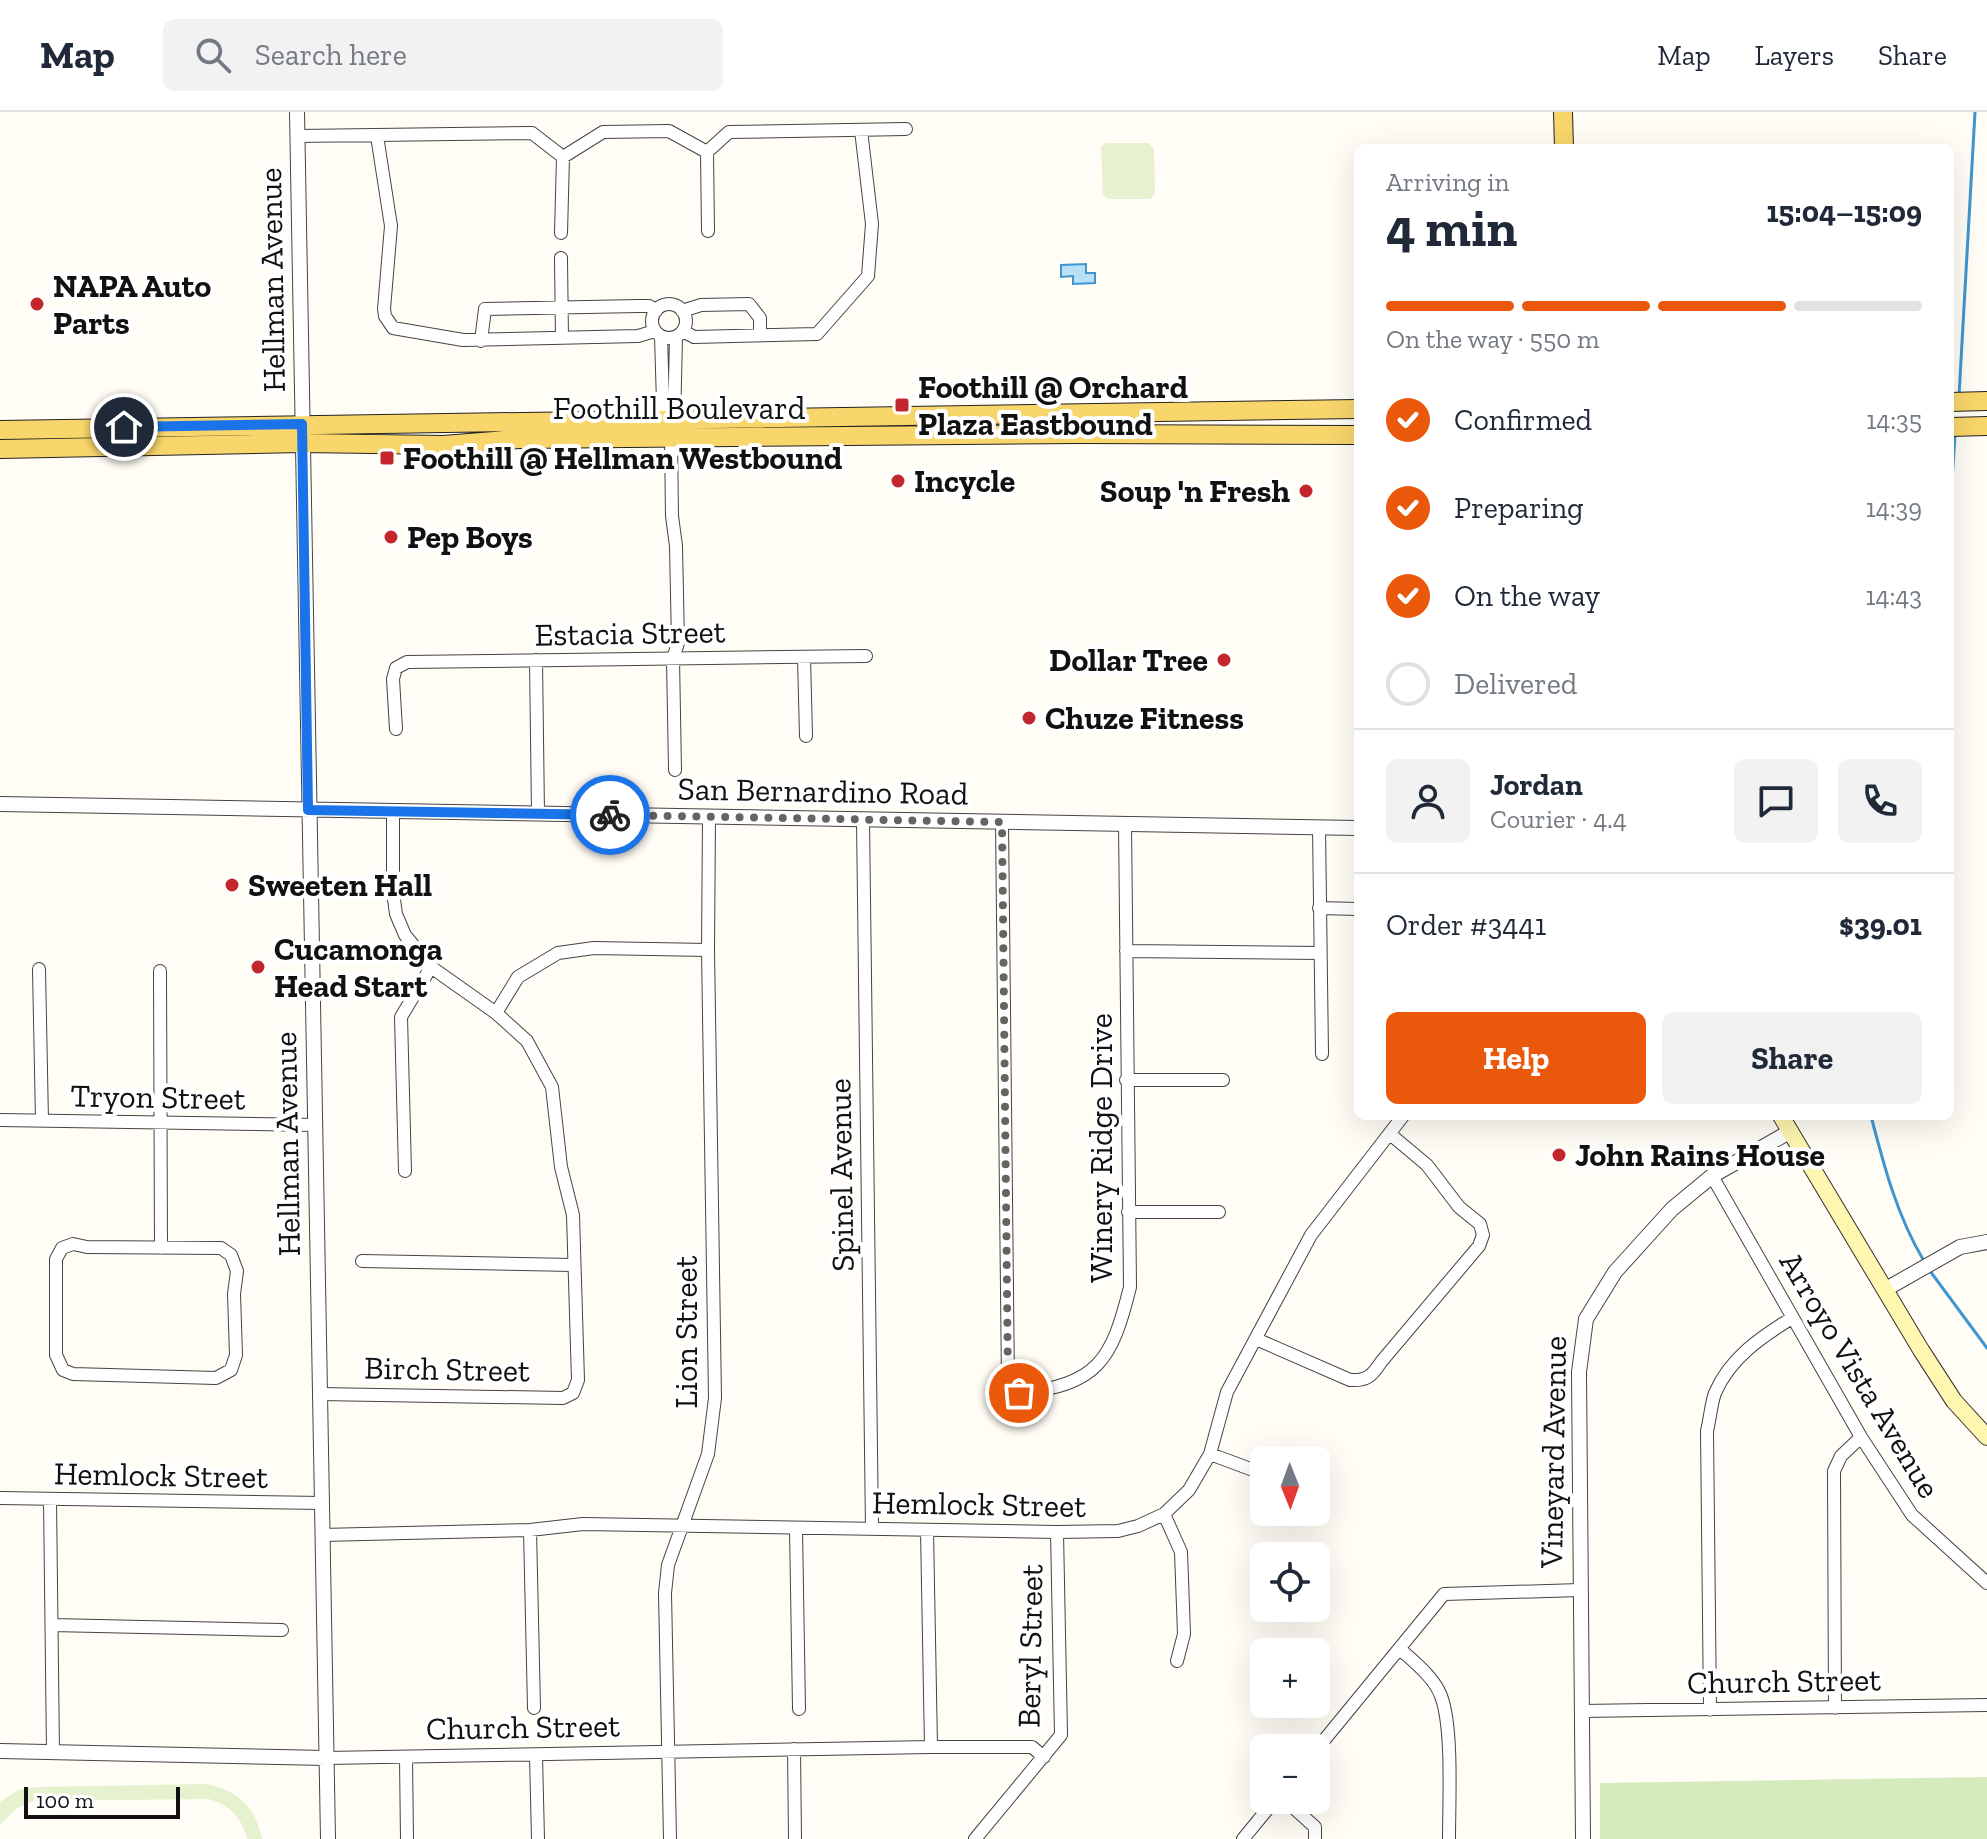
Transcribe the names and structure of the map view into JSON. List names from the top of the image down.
{
  "streets": {
    "main road": ["Foothill Boulevard"],
    "street": [
      "Hellman Avenue",
      "Estacia Street",
      "San Bernardino Road",
      "Tryon Street",
      "Winery Ridge Drive",
      "Spinel Avenue",
      "Lion Street",
      "Birch Street",
      "Arroyo Vista Avenue",
      "Vineyard Avenue",
      "Hemlock Street",
      "Beryl Street",
      "Church Street"
    ]
  },
  "crossings": [
    ["Hellman Avenue", "Foothill Boulevard"],
    ["Hellman Avenue", "San Bernardino Road"],
    ["Hellman Avenue", "Tryon Street"],
    ["Hellman Avenue", "Birch Street"],
    ["Hellman Avenue", "Hemlock Street"],
    ["Hellman Avenue", "Church Street"],
    ["San Bernardino Road", "Winery Ridge Drive"],
    ["San Bernardino Road", "Spinel Avenue"],
    ["San Bernardino Road", "Lion Street"],
    ["Spinel Avenue", "Hemlock Street"],
    ["Lion Street", "Hemlock Street"],
    ["Lion Street", "Church Street"],
    ["Arroyo Vista Avenue", "Vineyard Avenue"],
    ["Vineyard Avenue", "Church Street"],
    ["Hemlock Street", "Beryl Street"],
    ["Beryl Street", "Church Street"]
  ],
  "places": {
    "other": [
      "NAPA Auto Parts",
      "Incycle",
      "Soup 'n Fresh",
      "Pep Boys",
      "Dollar Tree",
      "Chuze Fitness",
      "Sweeten Hall",
      "Cucamonga Head Start",
      "John Rains House"
    ],
    "transit": ["Foothill @ Orchard Plaza Eastbound", "Foothill @ Hellman Westbound"]
  },
  "scale_bar": "100 m",
  "north": "bottom",
  "page": {
    "header": "Map",
    "search": "Search here",
    "nav": ["Map", "Layers", "Share"],
    "heading": ["4 min", "Arriving in", "15:04–15:09"],
    "panel": [
      "Jordan",
      "Courier · 4.4",
      "Order #3441",
      "$39.01"
    ],
    "bar": "On the way · 550 m",
    "list": [
      ["Confirmed", "14:35"],
      ["Preparing", "14:39"],
      ["On the way", "14:43"],
      "Delivered"
    ],
    "buttons": ["Help", "Share"],
    "map_buttons": ["+", "−"],
    "scale": "100 m"
  }
}
